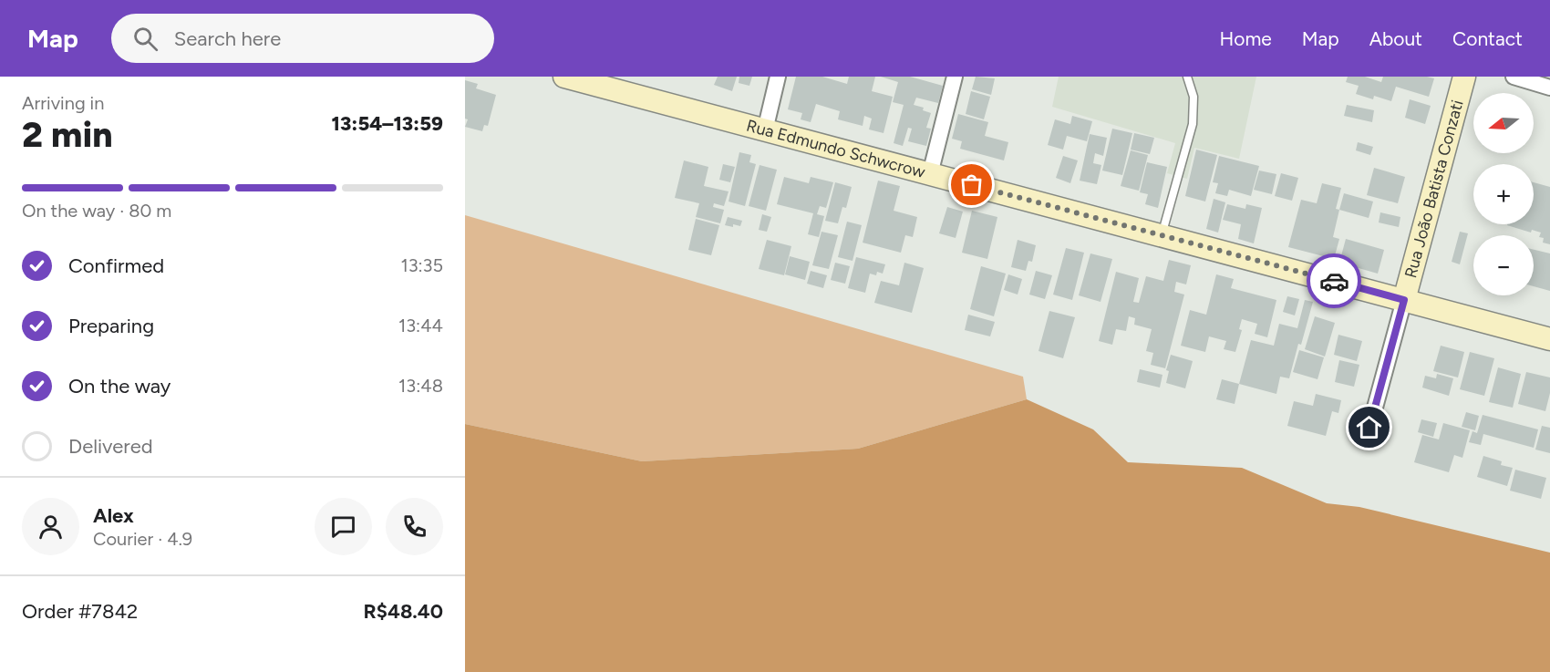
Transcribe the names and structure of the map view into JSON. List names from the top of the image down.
{
  "streets": {
    "street": ["Rua Edmundo Schwcrow", "Rua João Batista Conzati"]
  },
  "crossings": [
    ["Rua Edmundo Schwcrow", "Rua João Batista Conzati"]
  ],
  "north": "left",
  "page": {
    "header": "Map",
    "search": "Search here",
    "nav": [
      "Home",
      "Map",
      "About",
      "Contact"
    ],
    "heading": ["2 min", "Arriving in", "13:54–13:59"],
    "panel": [
      "Alex",
      "Courier · 4.9",
      "Order #7842",
      "R$48.40"
    ],
    "map_buttons": ["+", "−"],
    "bar": "On the way · 80 m",
    "list": [
      ["Confirmed", "13:35"],
      ["Preparing", "13:44"],
      ["On the way", "13:48"],
      "Delivered"
    ]
  }
}
